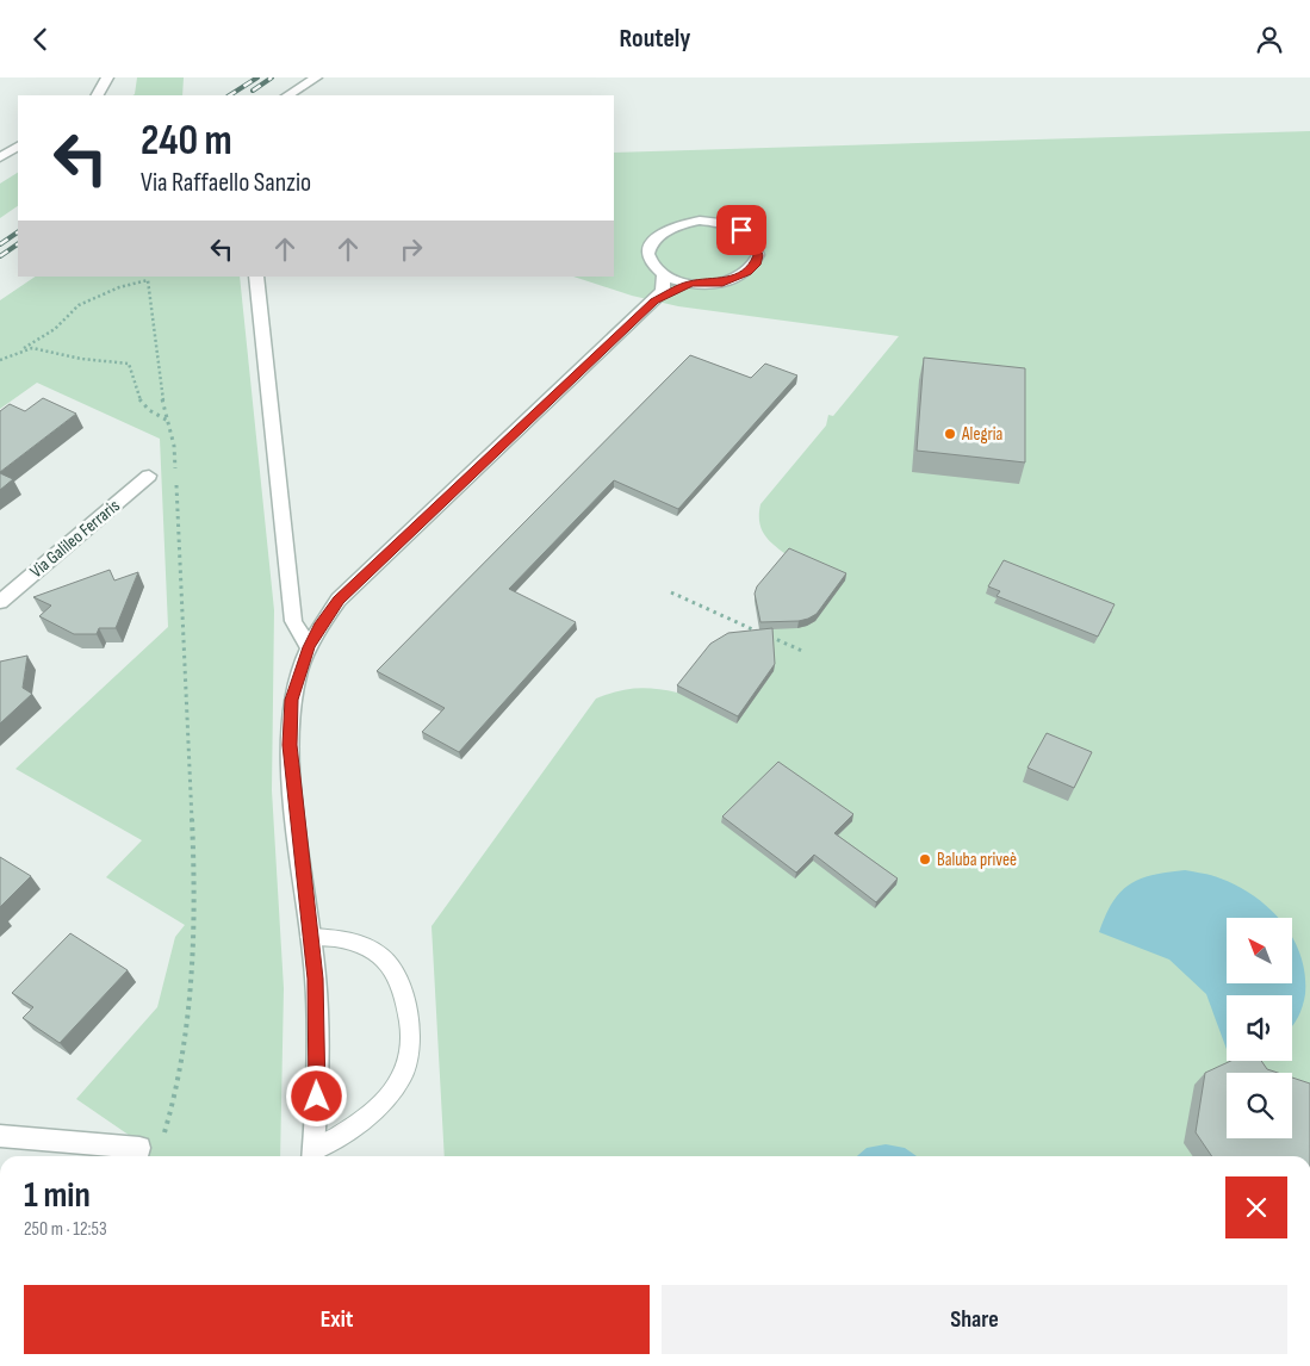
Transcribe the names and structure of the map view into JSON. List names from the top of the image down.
{
  "streets": {
    "street": ["Via Galileo Ferraris"]
  },
  "places": ["Alegria", "Baluba priveè"],
  "north": "top left",
  "page": {
    "header": "Routely",
    "turn": ["240 m", "Via Raffaello Sanzio"],
    "heading": ["1 min", "250 m · 12:53"],
    "buttons": ["Exit", "Share"]
  }
}
